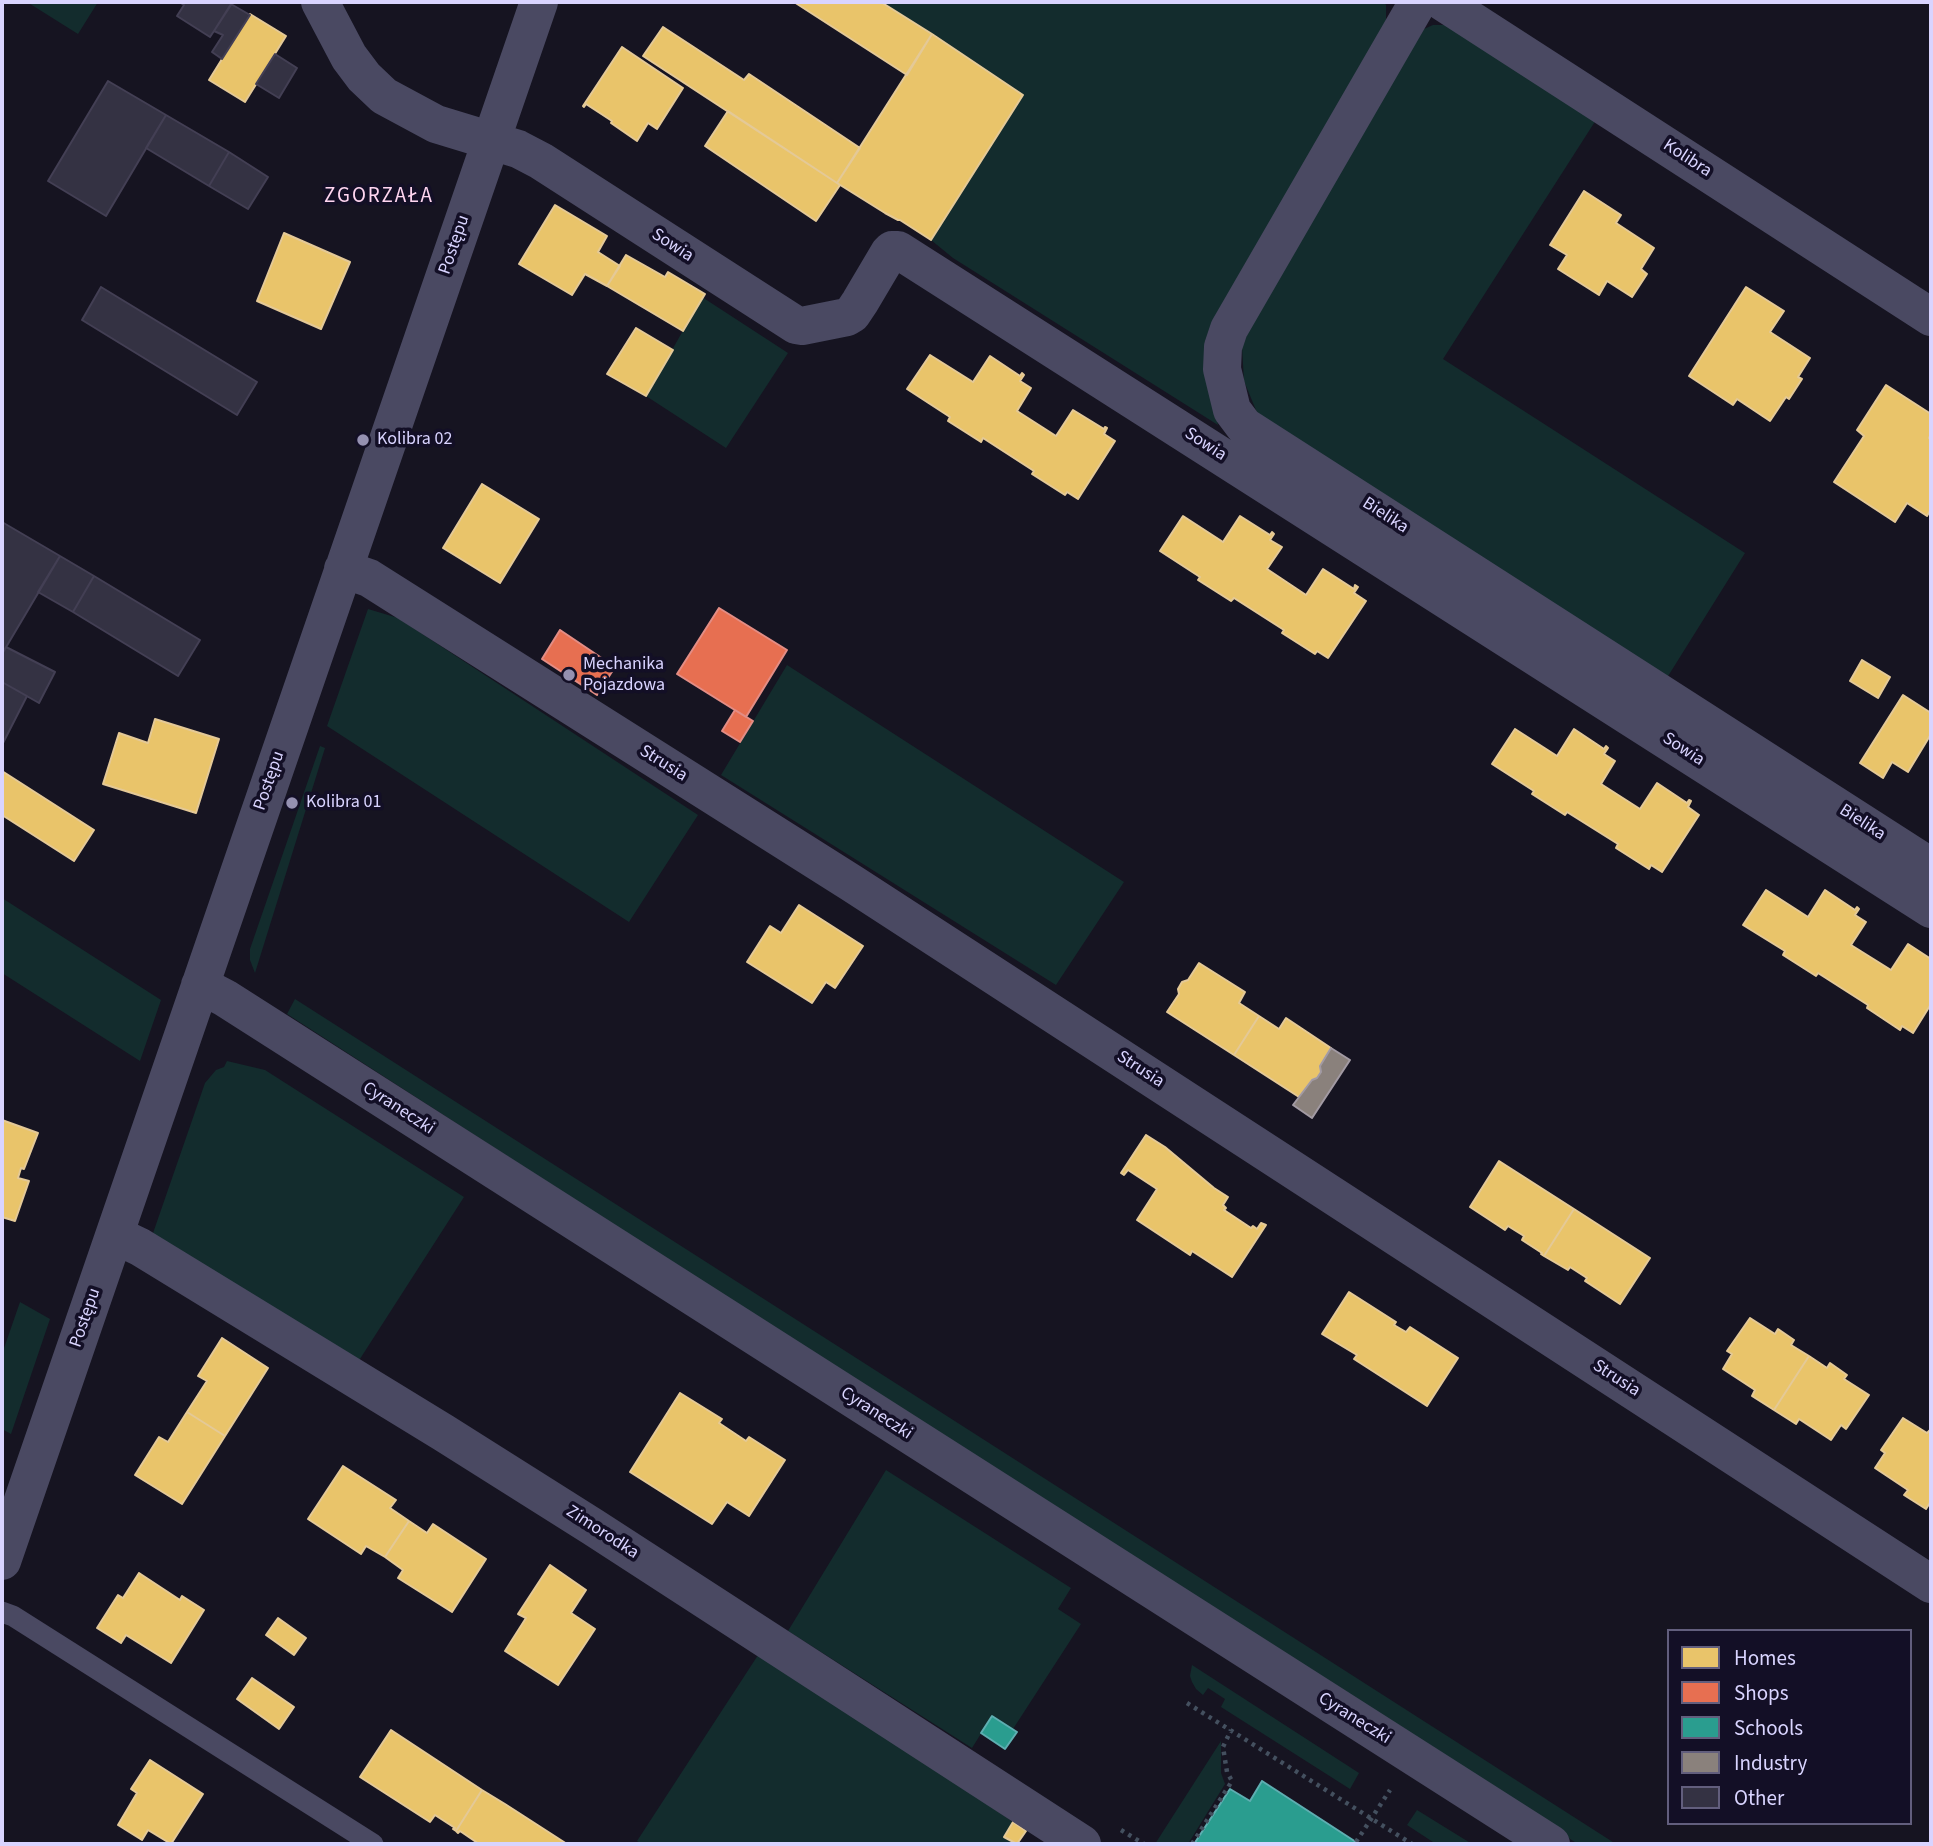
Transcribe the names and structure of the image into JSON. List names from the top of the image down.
{
  "streets": {
    "street": [
      "Kolibra",
      "Postępu",
      "Sowia",
      "Bielika",
      "Strusia",
      "Cyraneczki",
      "Zimorodka"
    ]
  },
  "crossings": [
    ["Postępu", "Sowia"],
    ["Postępu", "Strusia"],
    ["Postępu", "Cyraneczki"],
    ["Postępu", "Zimorodka"]
  ],
  "districts": ["ZGORZAŁA"],
  "places": ["Kolibra 02", "Mechanika Pojazdowa", "Kolibra 01"],
  "legend": [
    "Homes",
    "Shops",
    "Schools",
    "Industry",
    "Other"
  ]
}
